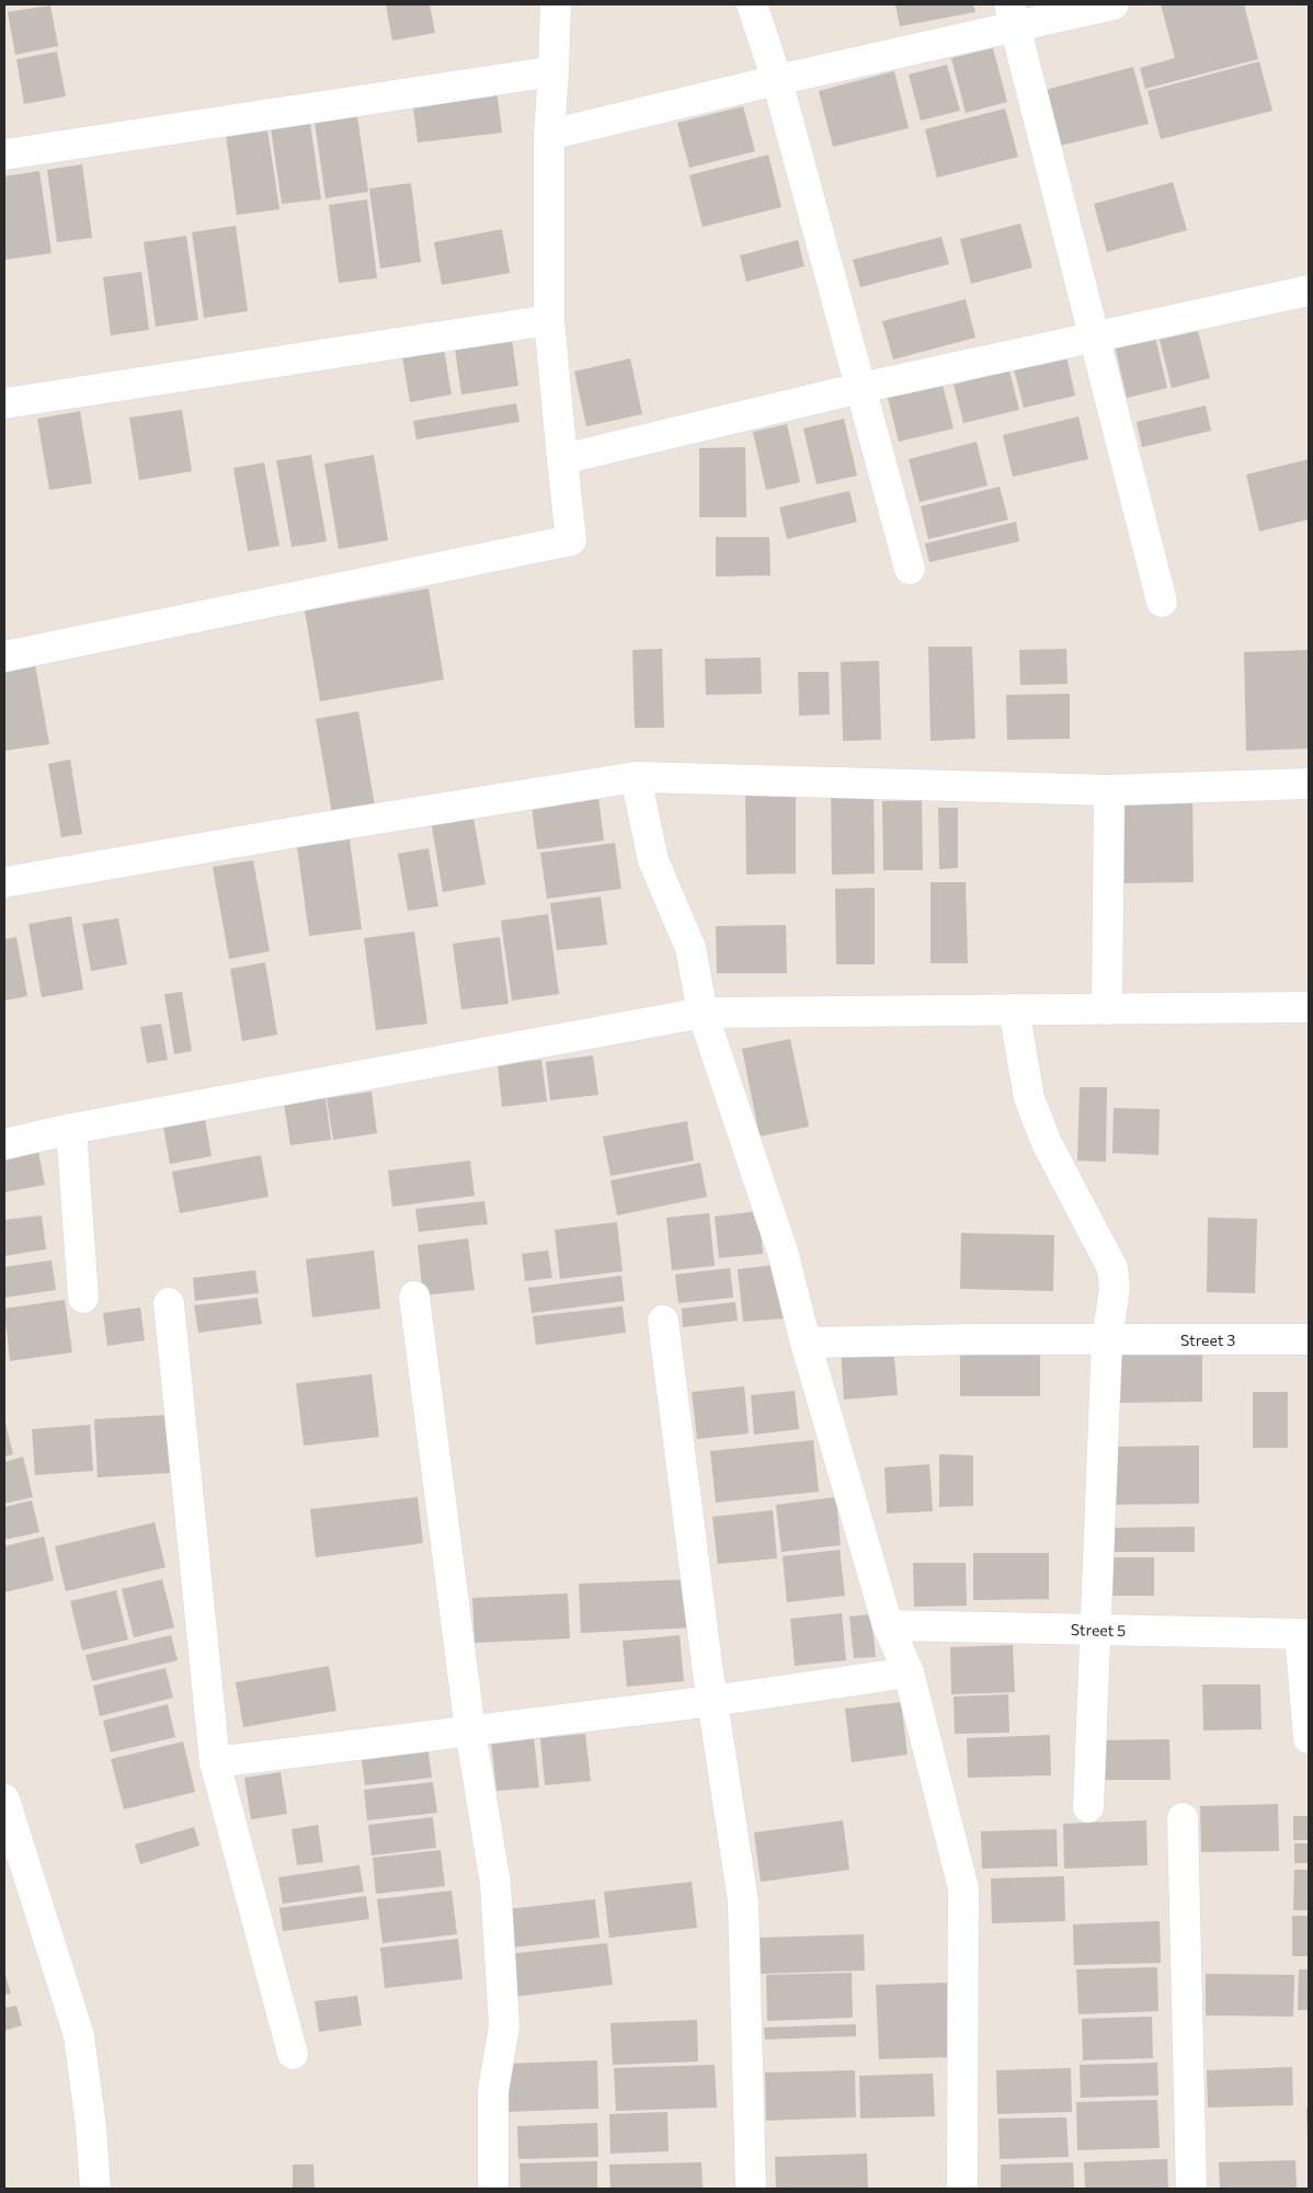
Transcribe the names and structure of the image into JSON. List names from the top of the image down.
{
  "streets": {
    "street": ["Street 3", "Street 5"]
  }
}
